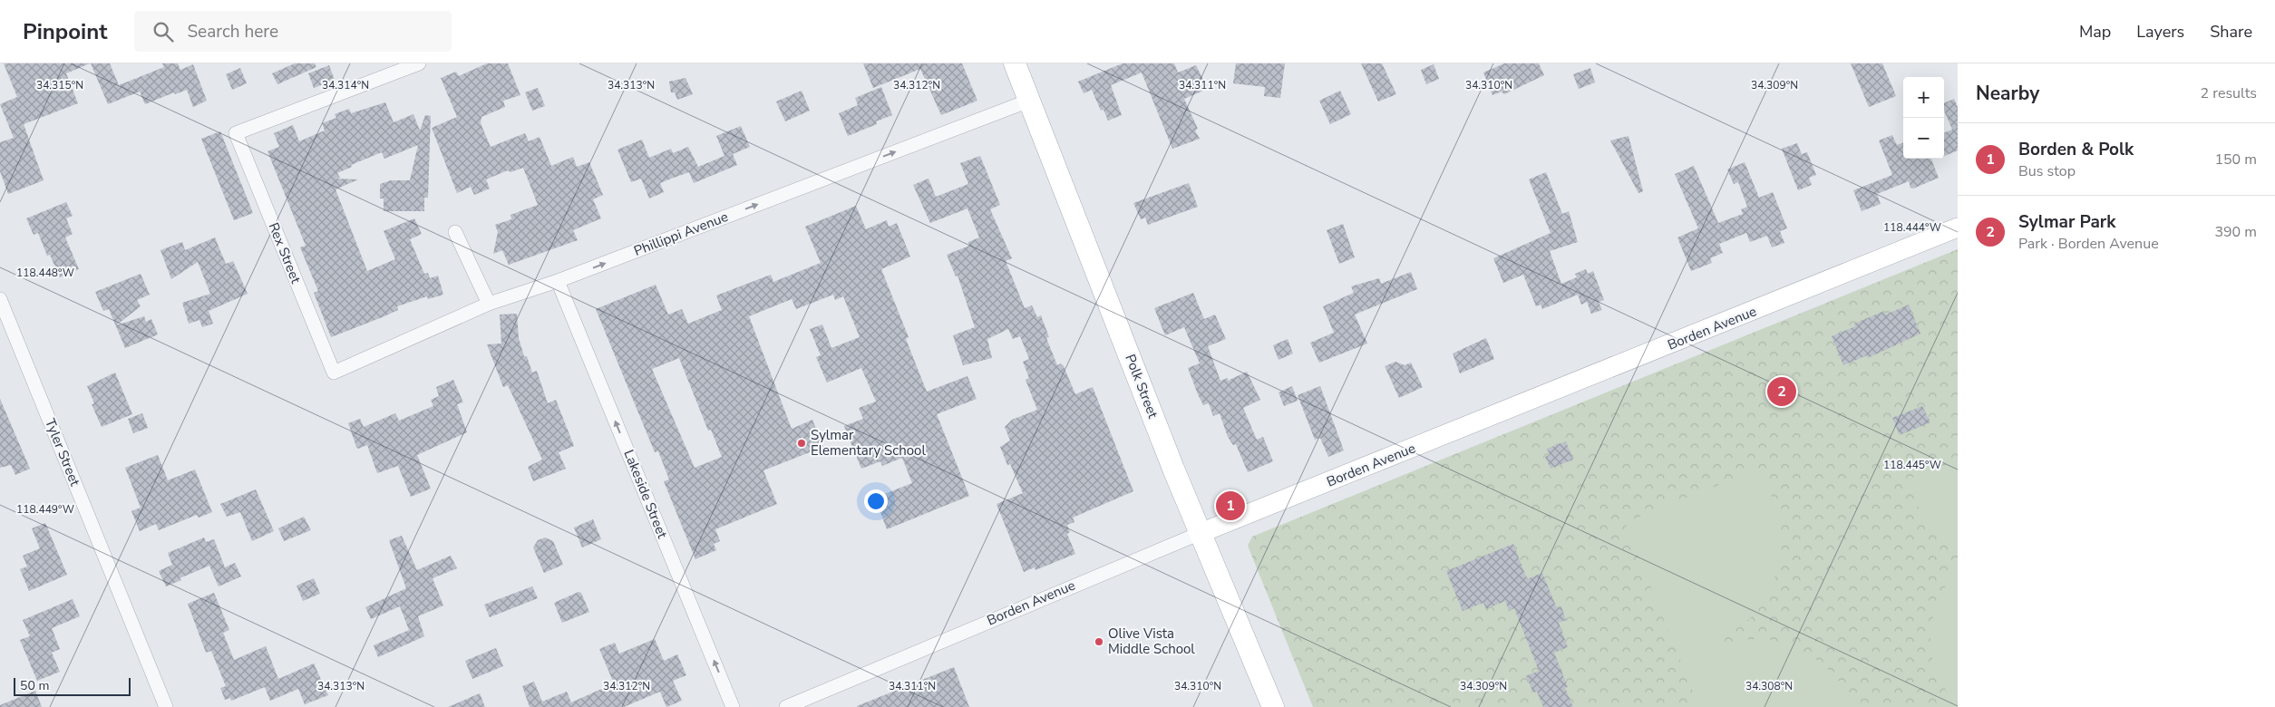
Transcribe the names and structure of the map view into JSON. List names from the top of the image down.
{
  "streets": {
    "main road": ["Polk Street"],
    "street": [
      "Phillippi Avenue",
      "Rex Street",
      "Borden Avenue",
      "Tyler Street",
      "Lakeside Street"
    ]
  },
  "crossings": [
    ["Phillippi Avenue", "Rex Street"],
    ["Phillippi Avenue", "Polk Street"],
    ["Phillippi Avenue", "Lakeside Street"],
    ["Borden Avenue", "Polk Street"]
  ],
  "one_way": ["Phillippi Avenue", "Lakeside Street"],
  "places": ["Sylmar Elementary School", "Olive Vista Middle School"],
  "scale_bar": "50 m",
  "page": {
    "header": "Pinpoint",
    "search": "Search here",
    "nav": ["Map", "Layers", "Share"],
    "heading": ["Nearby", "2 results"],
    "map_buttons": ["+", "−"],
    "list": [
      {
        "mark": "1",
        "name": "Borden & Polk",
        "note": "Bus stop",
        "value": "150 m"
      },
      {
        "mark": "2",
        "name": "Sylmar Park",
        "note": "Park · Borden Avenue",
        "value": "390 m"
      }
    ],
    "pins": ["2", "1"],
    "scale": "50 m"
  },
  "coordinates": [
    "34.315°N",
    "34.314°N",
    "34.313°N",
    "34.312°N",
    "34.311°N",
    "34.310°N",
    "34.309°N",
    "118.444°W",
    "118.448°W",
    "118.445°W",
    "118.449°W",
    "34.308°N"
  ]
}
